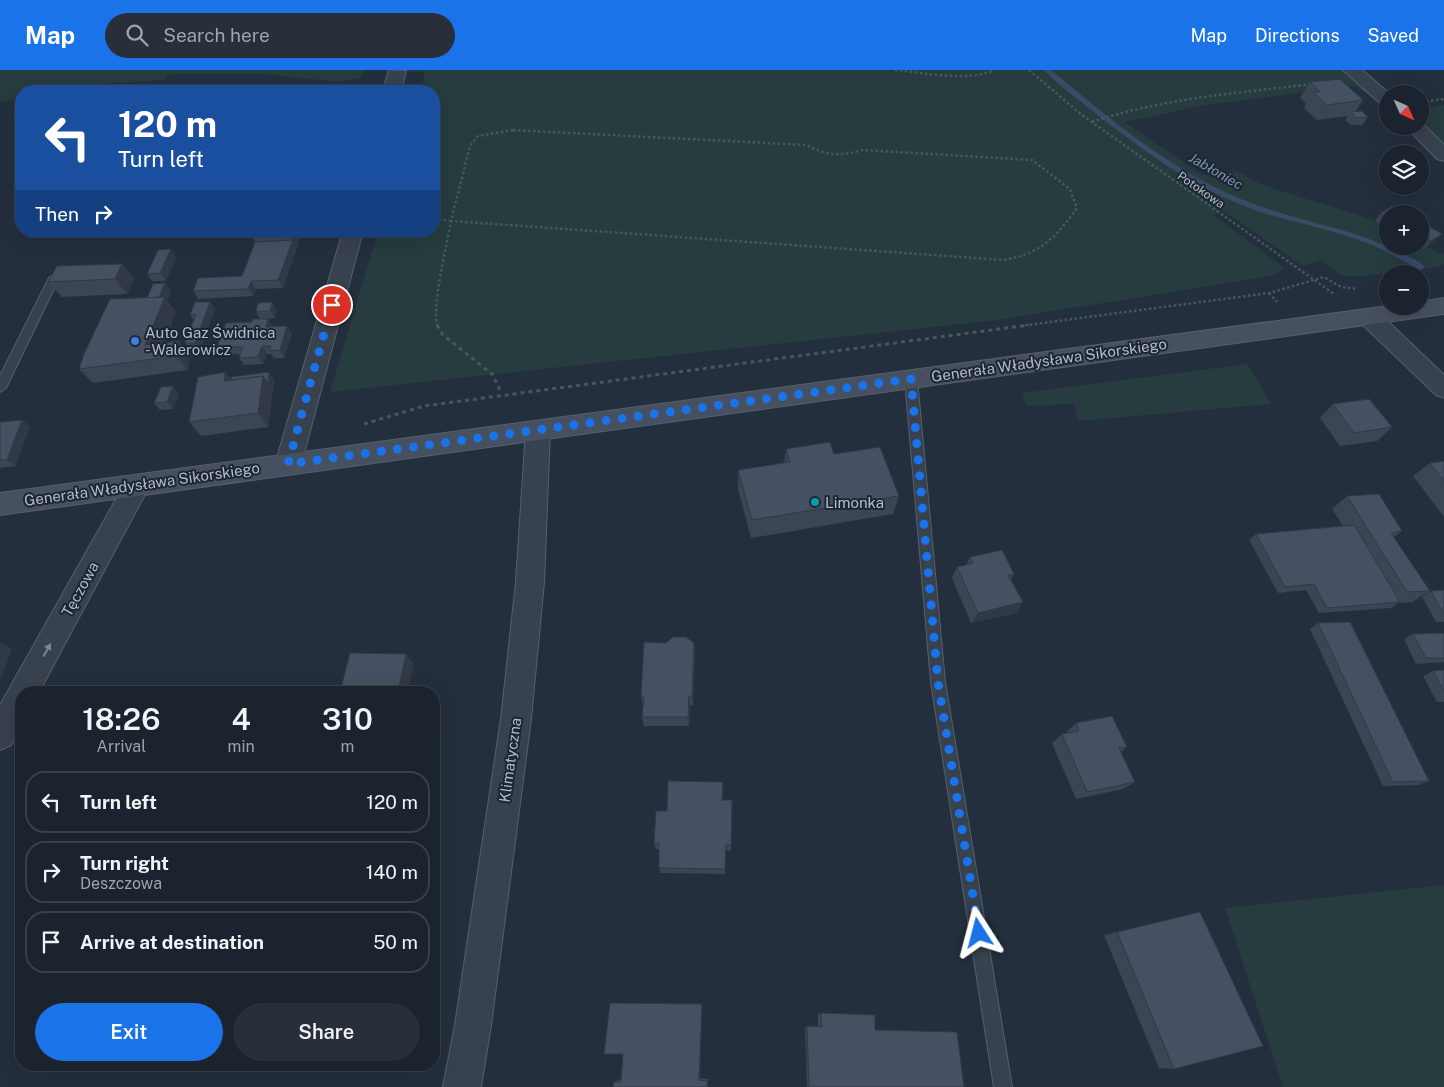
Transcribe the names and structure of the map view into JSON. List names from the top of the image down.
{
  "streets": {
    "street": ["Generała Władysława Sikorskiego", "Tęczowa", "Klimatyczna"],
    "path": ["Potokowa"]
  },
  "crossings": [
    ["Potokowa", "Generała Władysława Sikorskiego"],
    ["Generała Władysława Sikorskiego", "Tęczowa"],
    ["Generała Władysława Sikorskiego", "Klimatyczna"]
  ],
  "one_way": ["Tęczowa"],
  "water": ["Jabłoniec"],
  "places": ["Auto Gaz Świdnica - Walerowicz", "Limonka"],
  "north": "bottom right",
  "page": {
    "header": "Map",
    "search": "Search here",
    "nav": ["Map", "Directions", "Saved"],
    "map_buttons": ["+", "−"],
    "turn": ["120 m", "Turn left"],
    "then": "Then",
    "eta": [
      "18:26",
      "Arrival",
      "4",
      "min",
      "310",
      "m"
    ],
    "list": [
      {
        "name": "Turn left",
        "value": "120 m"
      },
      {
        "name": "Turn right",
        "note": "Deszczowa",
        "value": "140 m"
      },
      {
        "name": "Arrive at destination",
        "value": "50 m"
      }
    ],
    "buttons": ["Exit", "Share"]
  }
}
